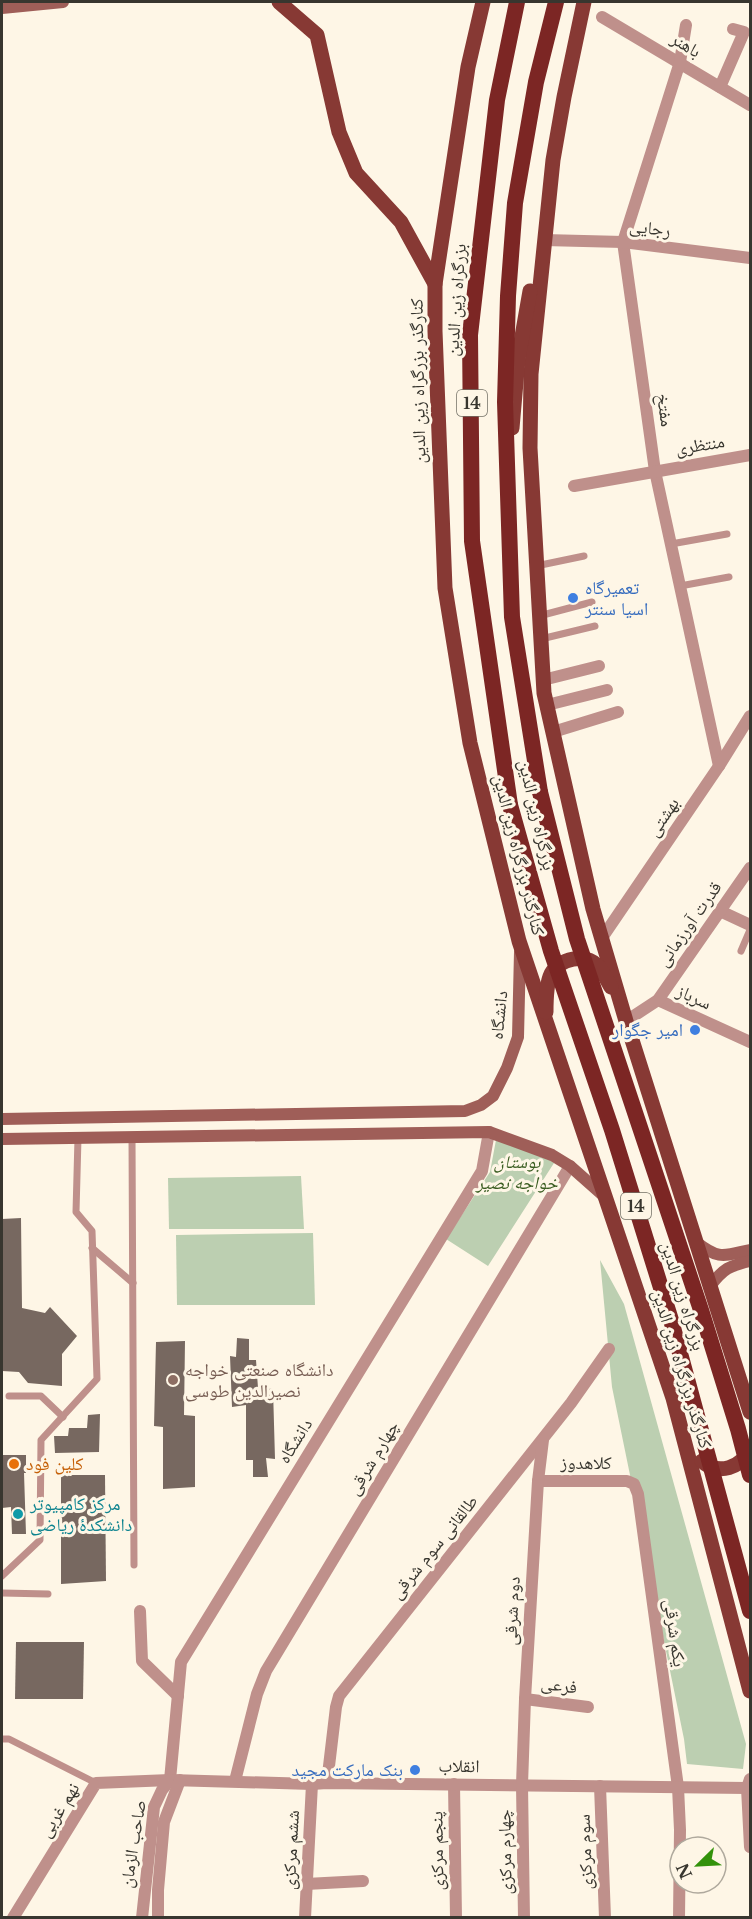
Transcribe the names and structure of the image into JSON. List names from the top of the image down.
{
  "streets": {
    "highway": ["بزرگراه زین الدین", "14"],
    "main road": ["کنارگذر بزرگراه زین الدین", "دانشگاه"],
    "street": [
      "باهنر",
      "رجایی",
      "مفتخ",
      "منتظری",
      "بهشتی",
      "قدرت آورزمانی",
      "سرباز",
      "چهارم شرقی",
      "کلاهدوز",
      "طالقانی سوم شرقی",
      "دوم شرقی",
      "یکم شرقی",
      "فرعی",
      "انقلاب",
      "نهم غربی",
      "صاحب الزمان",
      "ششم مرکزی",
      "پنجم مرکزی",
      "چهارم مرکزی",
      "سوم مرکزی"
    ]
  },
  "crossings": [
    ["باهنر", "مفتخ"],
    ["رجایی", "مفتخ"],
    ["کنارگذر بزرگراه زین الدین", "دانشگاه"],
    ["مفتخ", "منتظری"],
    ["مفتخ", "بهشتی"],
    ["قدرت آورزمانی", "سرباز"],
    ["دانشگاه", "انقلاب"],
    ["دانشگاه", "نهم غربی"],
    ["دانشگاه", "صاحب الزمان"],
    ["چهارم شرقی", "انقلاب"],
    ["کلاهدوز", "دوم شرقی"],
    ["کلاهدوز", "یکم شرقی"],
    ["طالقانی سوم شرقی", "دوم شرقی"],
    ["طالقانی سوم شرقی", "انقلاب"],
    ["دوم شرقی", "فرعی"],
    ["دوم شرقی", "انقلاب"],
    ["دوم شرقی", "چهارم مرکزی"],
    ["یکم شرقی", "انقلاب"],
    ["انقلاب", "نهم غربی"],
    ["انقلاب", "صاحب الزمان"],
    ["انقلاب", "ششم مرکزی"],
    ["انقلاب", "پنجم مرکزی"],
    ["انقلاب", "چهارم مرکزی"],
    ["انقلاب", "سوم مرکزی"],
    ["نهم غربی", "صاحب الزمان"]
  ],
  "parks": ["بوستان خواجه نصیر"],
  "places": [
    "تعمیرگاه اسیا سنتر",
    "امیر جگوار",
    "دانشگاه صنعتی خواجه نصیرالدین طوسی",
    "کلین فود",
    "مرکز کامپیوتر دانشکدهٔ ریاضی",
    "بنک‌ مارکت مجید"
  ],
  "north": "bottom left"
}
